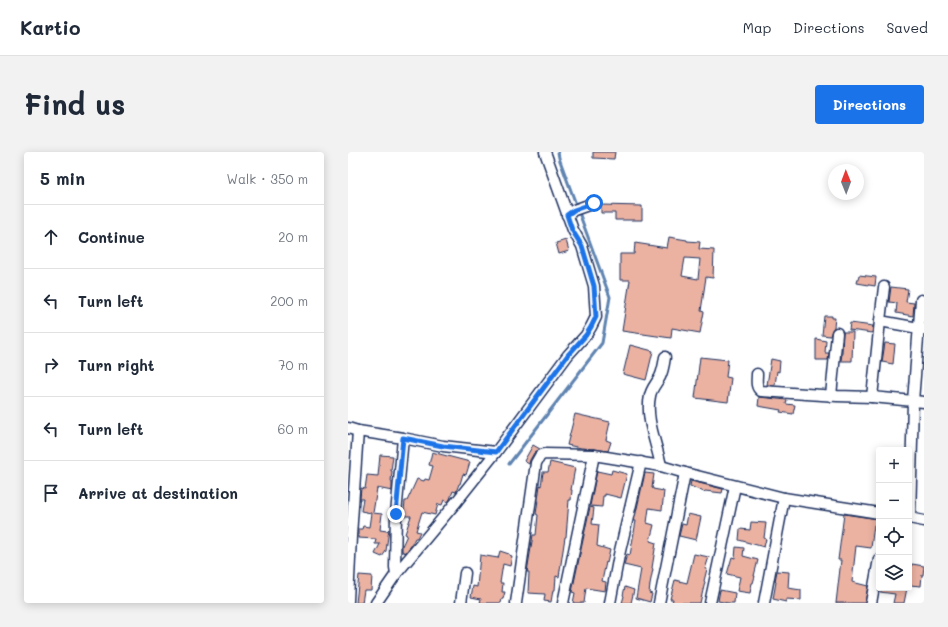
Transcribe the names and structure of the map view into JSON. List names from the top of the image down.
{
  "north": "top",
  "page": {
    "header": "Kartio",
    "nav": ["Map", "Directions", "Saved"],
    "buttons": "Directions",
    "title": "Find us",
    "heading": ["5 min", "Walk · 350 m"],
    "list": [
      ["Continue", "20 m"],
      ["Turn left", "200 m"],
      ["Turn right", "70 m"],
      ["Turn left", "60 m"],
      "Arrive at destination"
    ],
    "map_buttons": ["+", "−"]
  }
}
